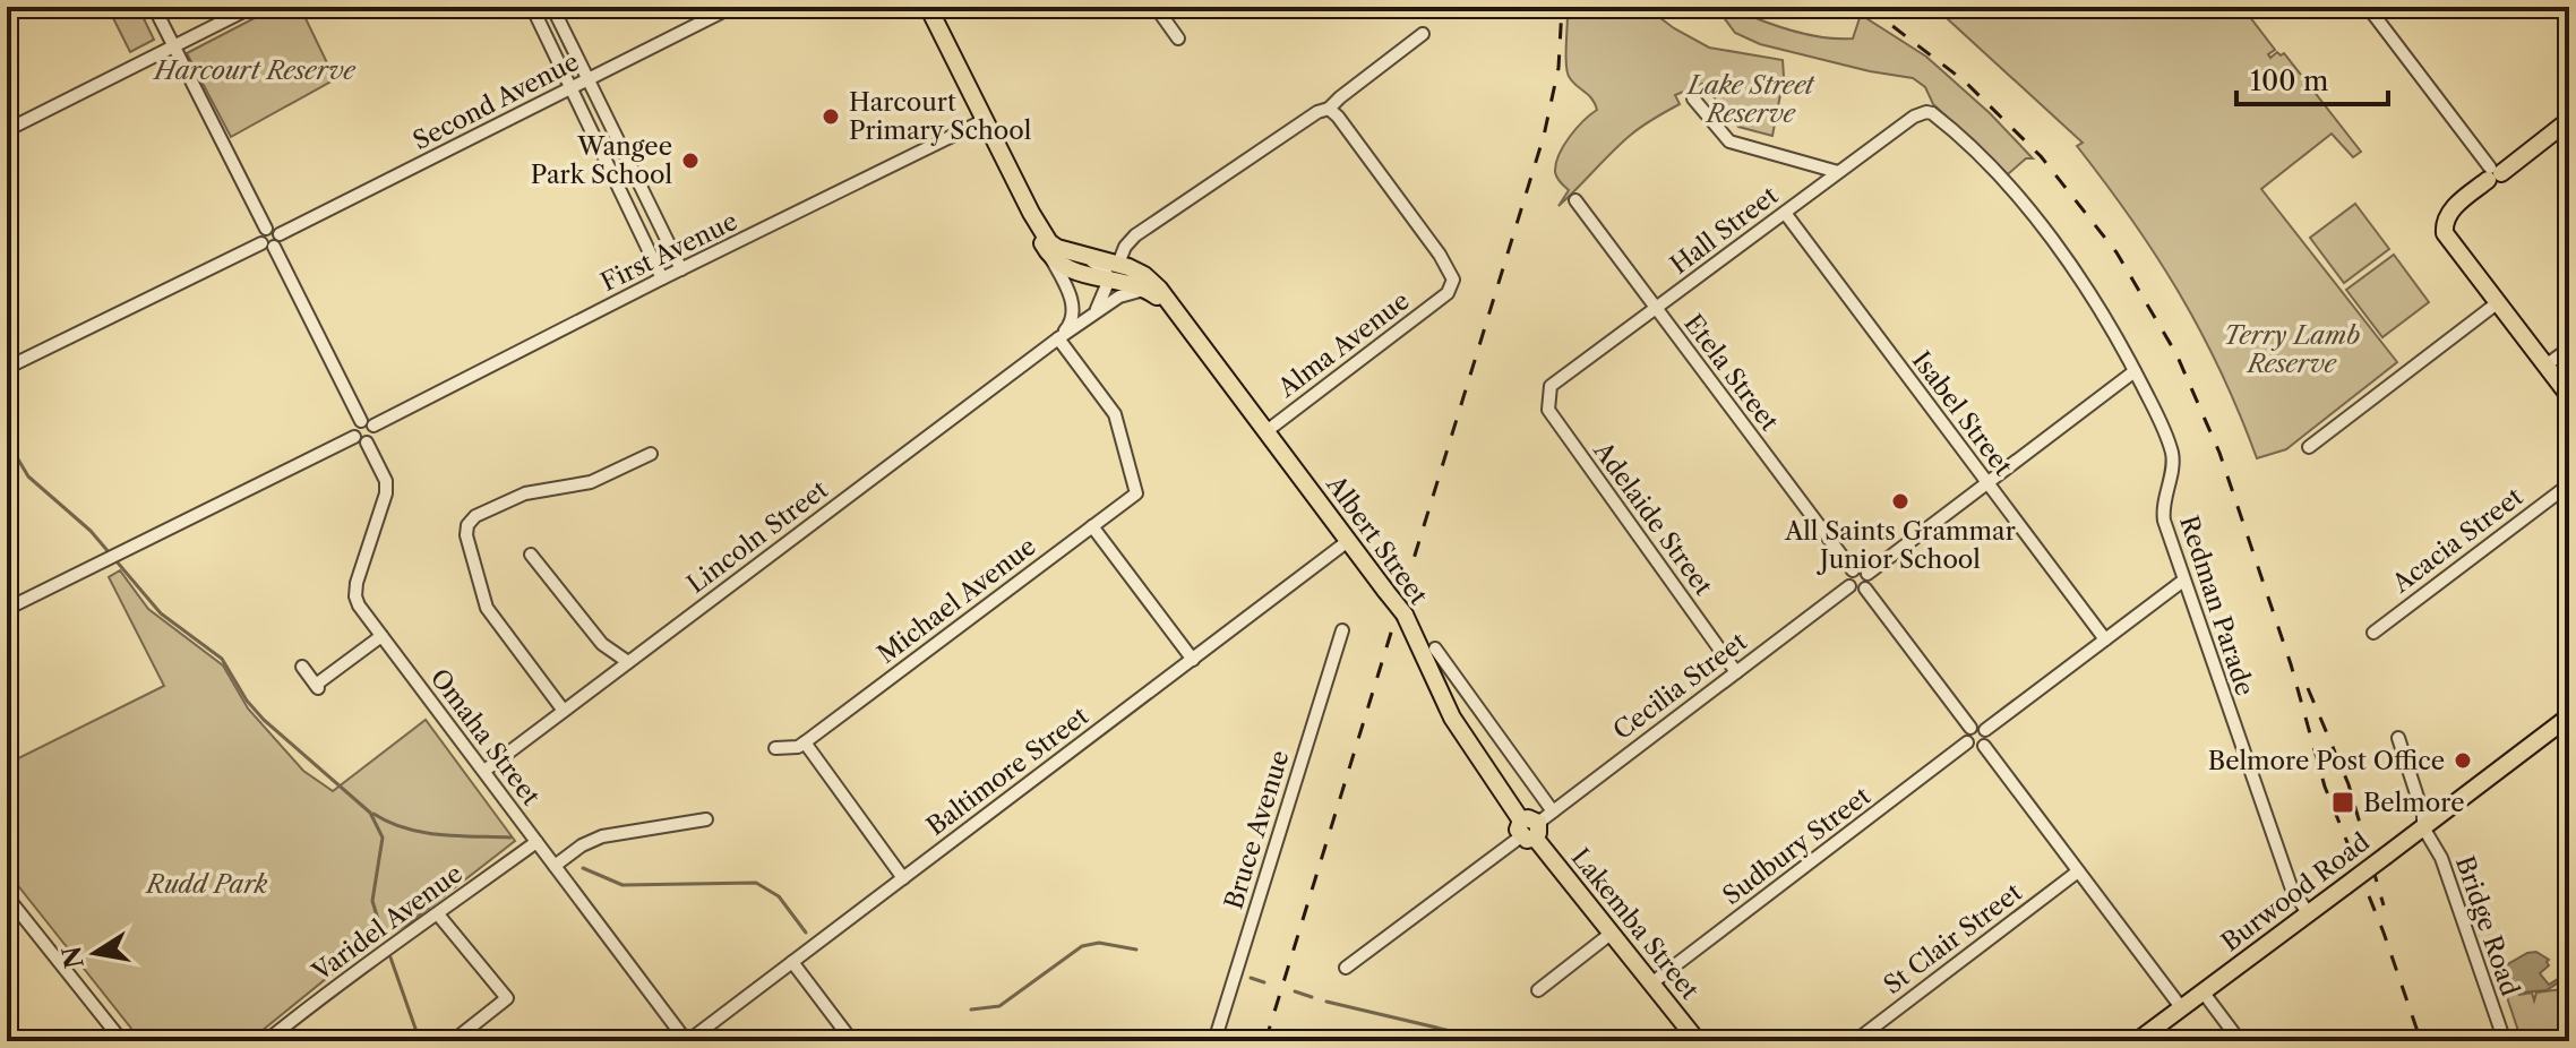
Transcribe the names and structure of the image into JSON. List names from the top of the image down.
{
  "streets": {
    "main road": ["Albert Street", "Burwood Road", "Lakemba Street"],
    "street": [
      "Second Avenue",
      "Hall Street",
      "First Avenue",
      "Alma Avenue",
      "Etela Street",
      "Isabel Street",
      "Adelaide Street",
      "Lincoln Street",
      "Acacia Street",
      "Michael Avenue",
      "Redman Parade",
      "Cecilia Street",
      "Omaha Street",
      "Baltimore Street",
      "Bruce Avenue",
      "Sudbury Street",
      "Varidel Avenue",
      "Bridge Road",
      "St Clair Street"
    ]
  },
  "crossings": [
    ["Hall Street", "Etela Street"],
    ["Hall Street", "Isabel Street"],
    ["Hall Street", "Adelaide Street"],
    ["Hall Street", "Redman Parade"],
    ["First Avenue", "Omaha Street"],
    ["Alma Avenue", "Albert Street"],
    ["Etela Street", "Cecilia Street"],
    ["Adelaide Street", "Cecilia Street"],
    ["Lincoln Street", "Albert Street"],
    ["Lincoln Street", "Michael Avenue"],
    ["Lincoln Street", "Omaha Street"],
    ["Albert Street", "Cecilia Street"],
    ["Albert Street", "Baltimore Street"],
    ["Albert Street", "Lakemba Street"],
    ["Redman Parade", "Burwood Road"],
    ["Cecilia Street", "Lakemba Street"],
    ["Omaha Street", "Baltimore Street"],
    ["Omaha Street", "Varidel Avenue"],
    ["Sudbury Street", "Lakemba Street"],
    ["Burwood Road", "Bridge Road"]
  ],
  "parks": [
    "Harcourt Reserve",
    "Lake Street Reserve",
    "Terry Lamb Reserve",
    "Rudd Park"
  ],
  "places": {
    "other": [
      "Harcourt Primary School",
      "Wangee Park School",
      "All Saints Grammar Junior School",
      "Belmore Post Office"
    ],
    "transit": ["Belmore"]
  },
  "scale_bar": "100 m",
  "north": "left"
}
